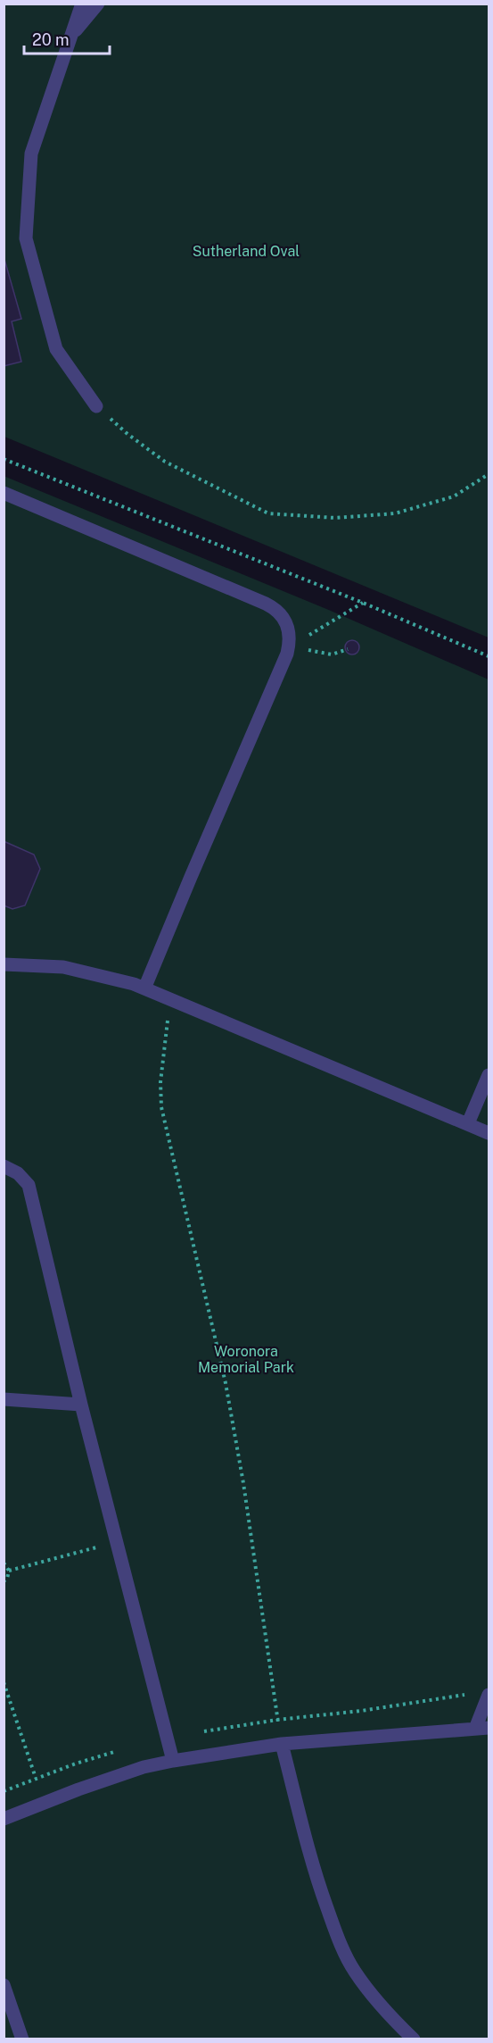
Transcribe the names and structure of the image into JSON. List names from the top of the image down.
{
  "parks": ["Sutherland Oval", "Woronora Memorial Park"],
  "scale_bar": "20 m"
}
